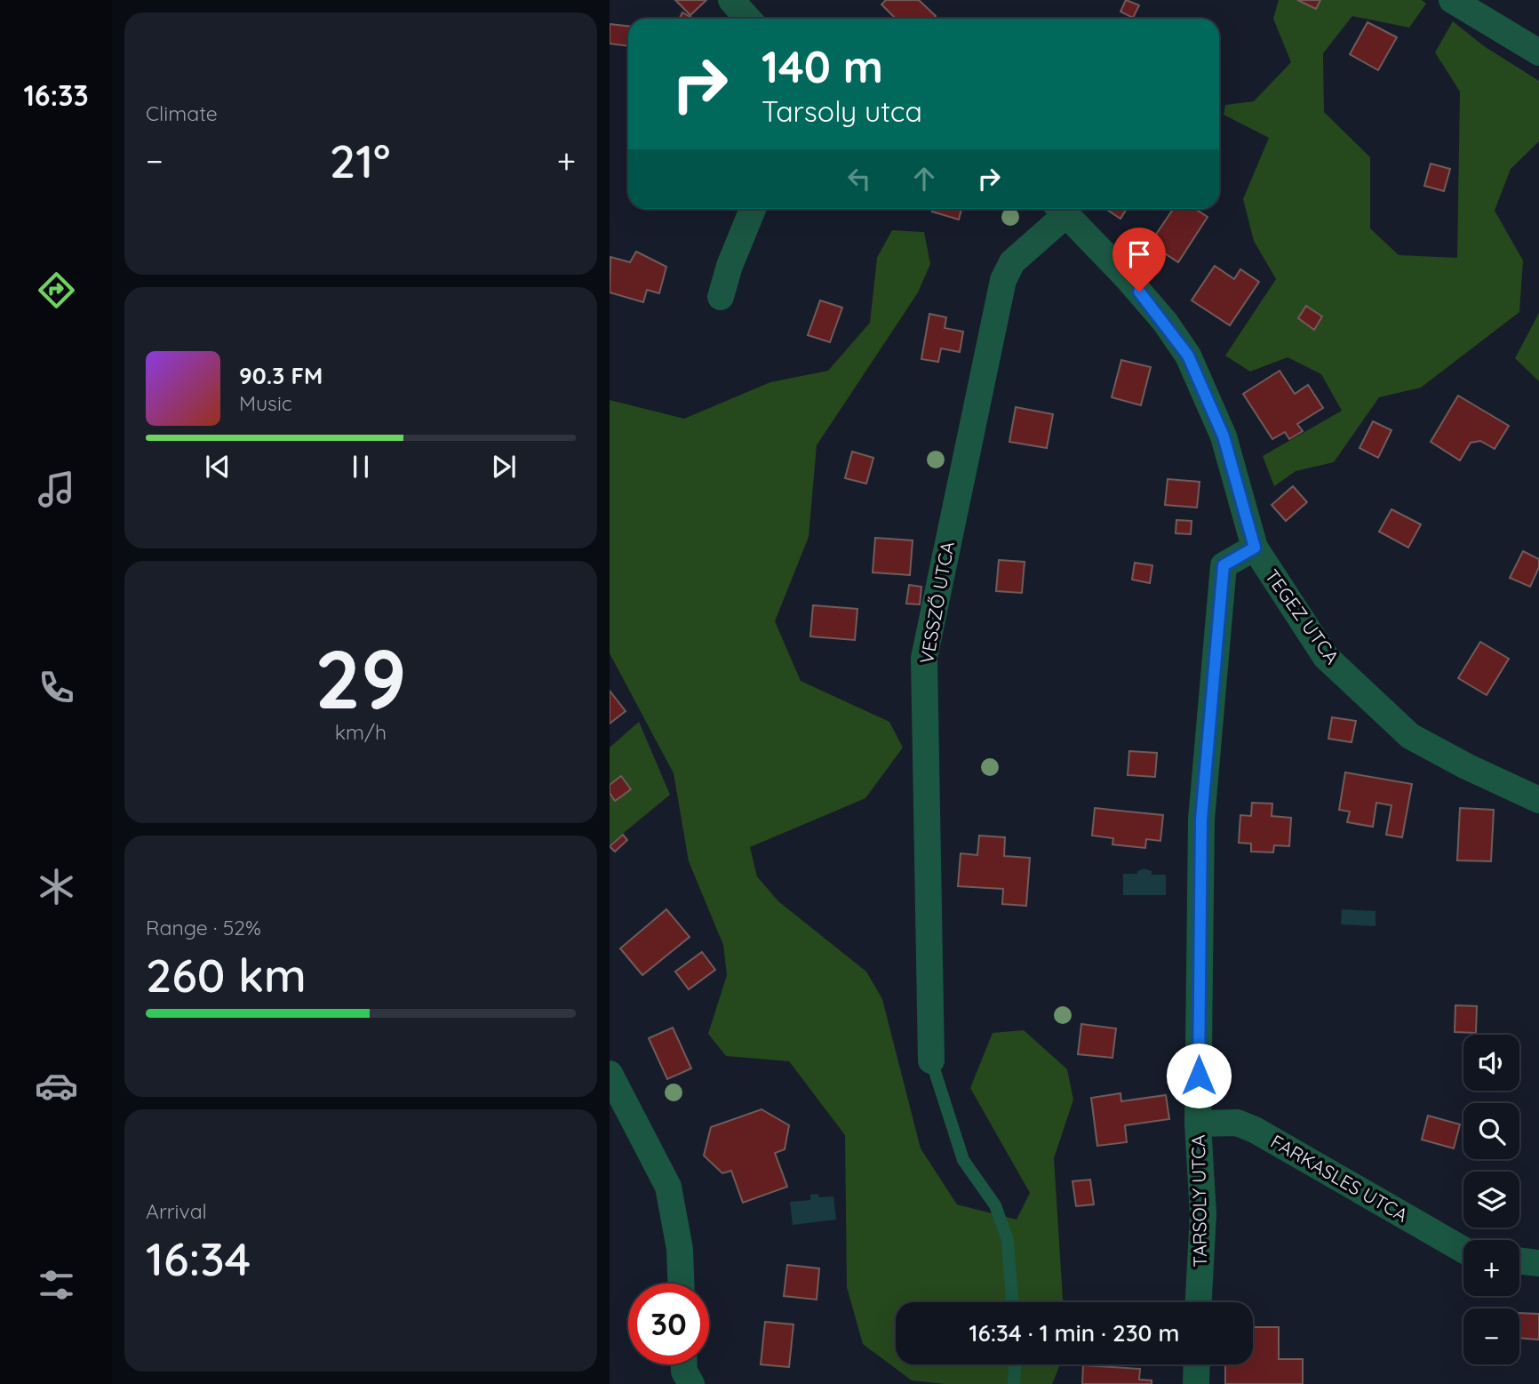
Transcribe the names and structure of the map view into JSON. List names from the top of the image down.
{
  "streets": {
    "street": [
      "VESSZŐ UTCA",
      "TEGEZ UTCA",
      "FARKASLES UTCA",
      "TARSOLY UTCA"
    ]
  },
  "crossings": [
    ["VESSZŐ UTCA", "TEGEZ UTCA"],
    ["TEGEZ UTCA", "TARSOLY UTCA"],
    ["FARKASLES UTCA", "TARSOLY UTCA"]
  ],
  "page": {
    "tabs": "16:33",
    "tile": [
      "Climate",
      ["29", "km/h"],
      ["Range · 52%", "260 km"],
      ["Arrival", "16:34"]
    ],
    "turn": ["140 m", "Tarsoly utca"],
    "heat": ["−", "21°", "+"],
    "song": ["90.3 FM", "Music"],
    "map_buttons": ["+", "−"],
    "limit": "30",
    "trip": "16:34 · 1 min · 230 m"
  }
}
